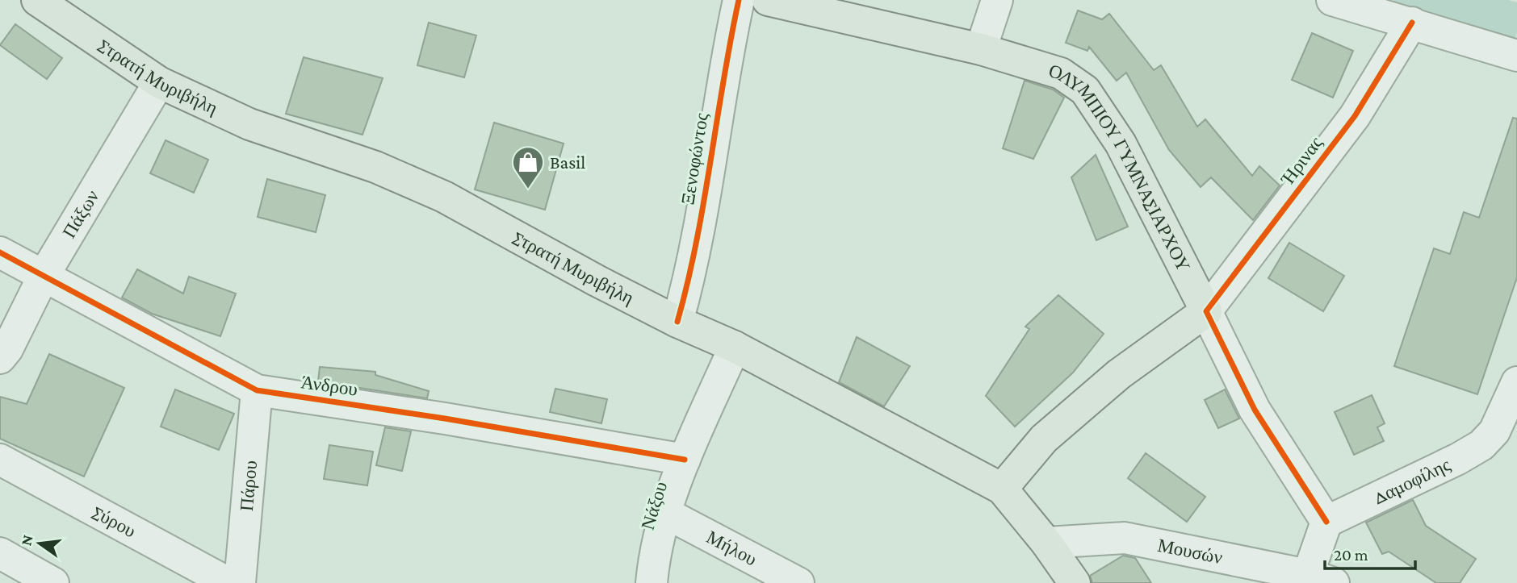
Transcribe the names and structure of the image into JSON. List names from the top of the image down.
{
  "streets": {
    "main road": ["Στρατή Μυριβήλη", "Ήρινας", "ΟΛΥΜΠΙΟΥ ΓΥΜΝΑΣΙΑΡΧΟΥ"],
    "street": [
      "Ξενοφώντος",
      "Πάξων",
      "Άνδρου",
      "Δαμοφίλης",
      "Πάρου",
      "Νάξου",
      "Σύρου",
      "Μήλου",
      "Μουσών"
    ]
  },
  "crossings": [
    ["Στρατή Μυριβήλη", "Ξενοφώντος"],
    ["Στρατή Μυριβήλη", "Ήρινας"],
    ["Στρατή Μυριβήλη", "Πάξων"],
    ["Στρατή Μυριβήλη", "Νάξου"],
    ["Στρατή Μυριβήλη", "Μουσών"],
    ["Ήρινας", "ΟΛΥΜΠΙΟΥ ΓΥΜΝΑΣΙΑΡΧΟΥ"],
    ["ΟΛΥΜΠΙΟΥ ΓΥΜΝΑΣΙΑΡΧΟΥ", "Δαμοφίλης"],
    ["Πάξων", "Άνδρου"],
    ["Άνδρου", "Πάρου"],
    ["Άνδρου", "Νάξου"],
    ["Νάξου", "Μήλου"]
  ],
  "places": {
    "shop": ["Basil"]
  },
  "scale_bar": "20 m",
  "north": "left"
}
